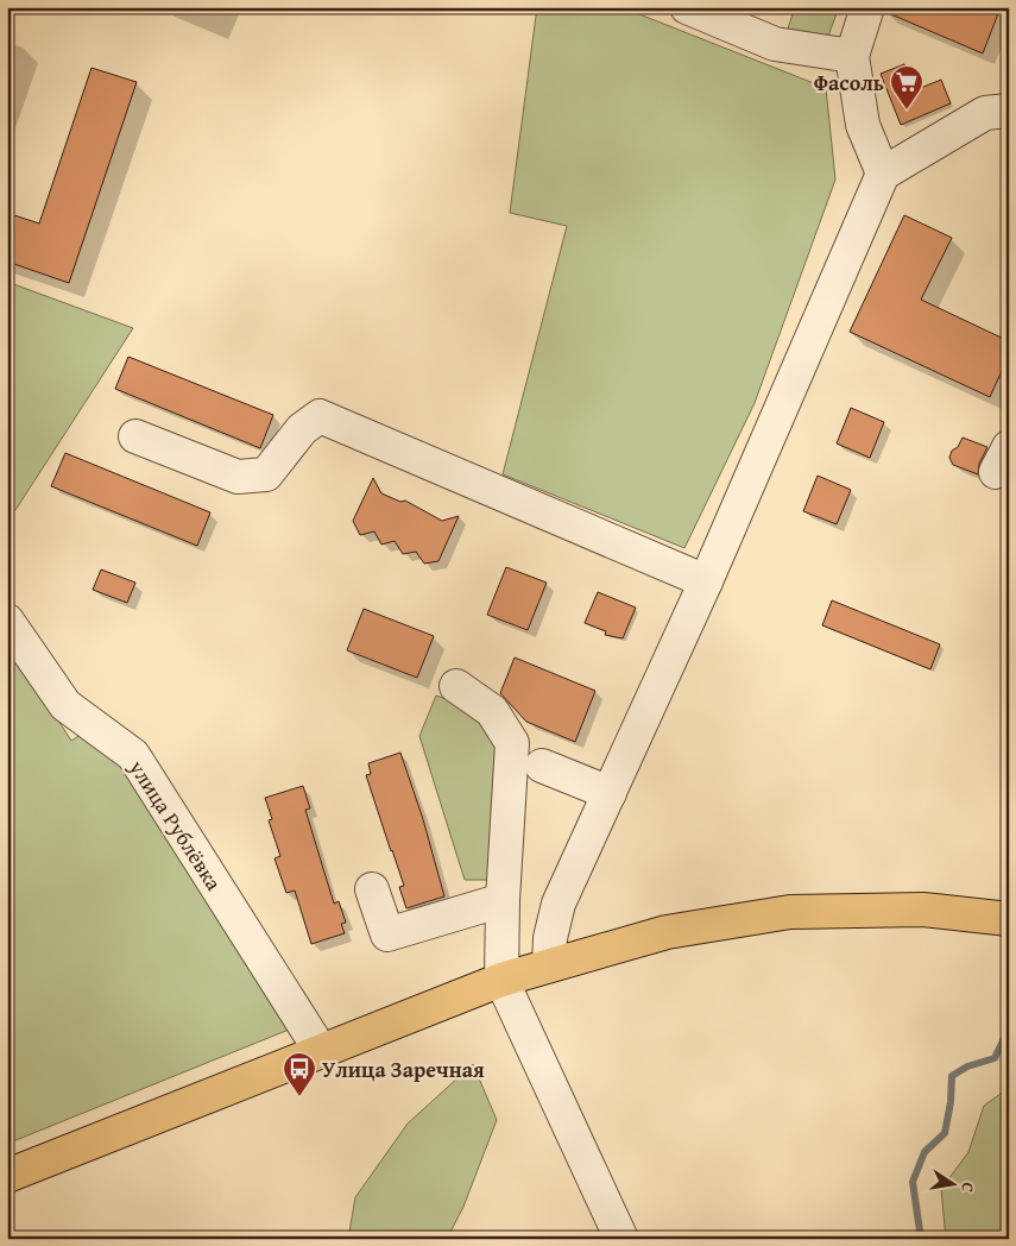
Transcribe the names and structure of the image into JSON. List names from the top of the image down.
{
  "streets": {
    "street": ["улица Рублёвка"]
  },
  "places": {
    "supermarket": ["Фасоль"],
    "bus stop": ["Улица Заречная"]
  },
  "north": "right"
}
